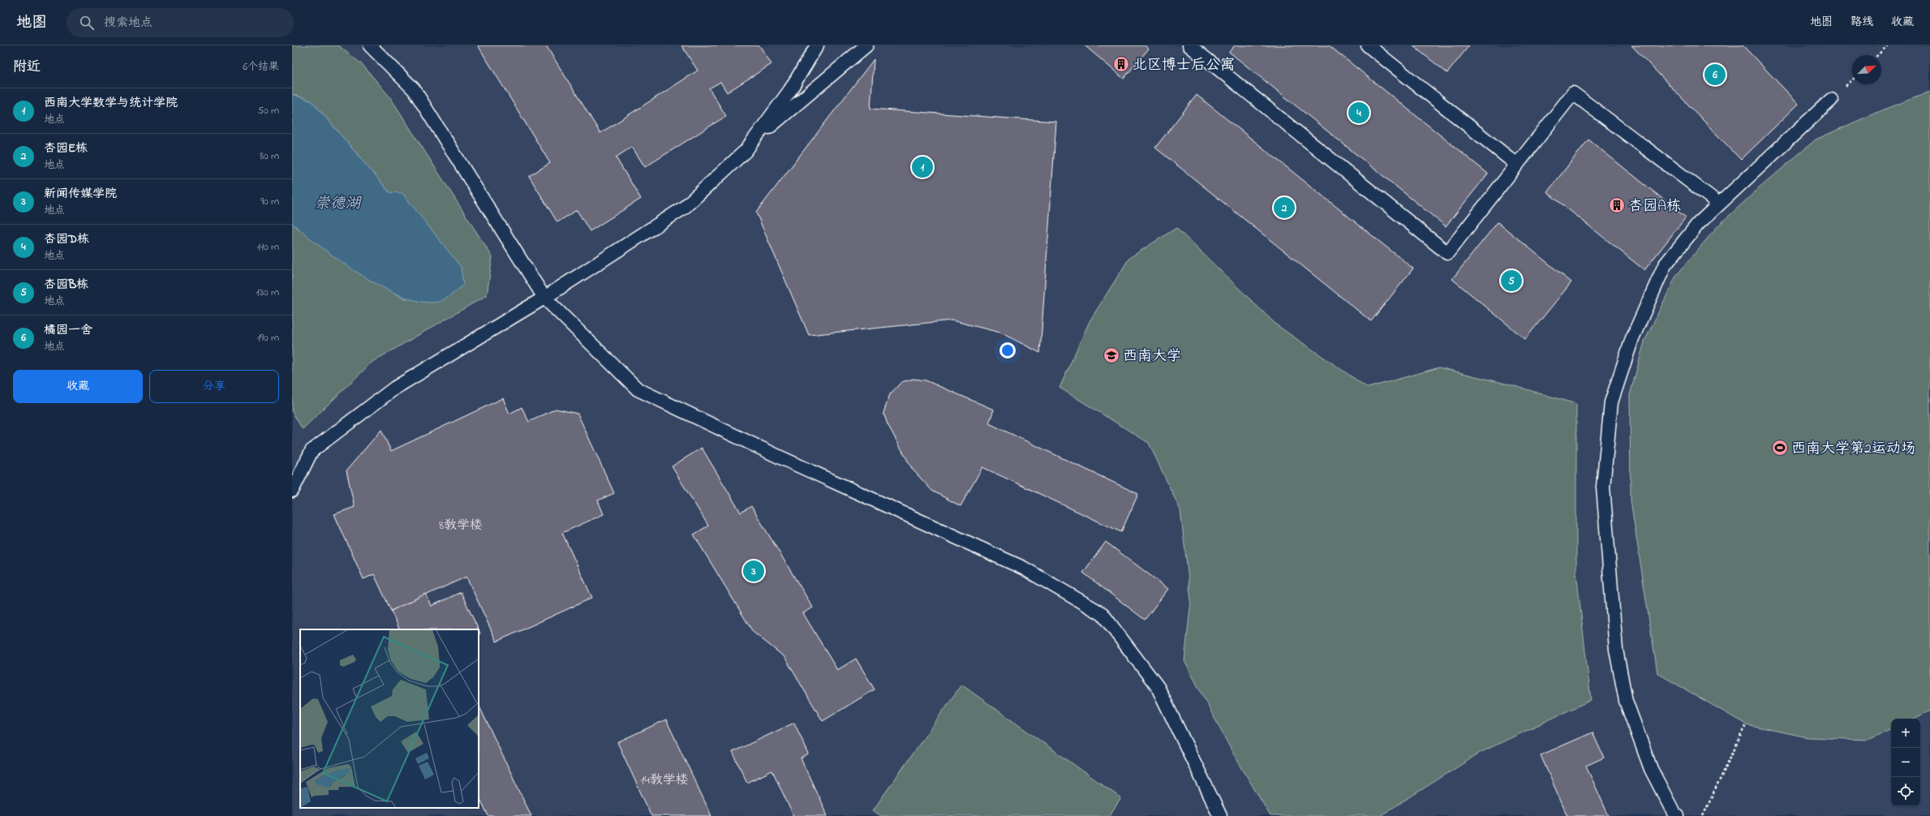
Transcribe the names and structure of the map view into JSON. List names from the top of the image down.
{
  "water": ["崇德湖"],
  "places": {
    "building": ["北区博士后公寓", "杏园A栋"],
    "school or university": ["西南大学"],
    "sports": ["西南大学第2运动场"]
  },
  "house_numbers": ["8教学楼", "14教学楼"],
  "north": "top right",
  "page": {
    "header": "地图",
    "search": "搜索地点",
    "nav": ["地图", "路线", "收藏"],
    "heading": ["附近", "6个结果"],
    "pins": [
      "6",
      "4",
      "1",
      "2",
      "5",
      "3"
    ],
    "list": [
      {
        "mark": "1",
        "name": "西南大学数学与统计学院",
        "note": "地点",
        "value": "50 m"
      },
      {
        "mark": "2",
        "name": "杏园E栋",
        "note": "地点",
        "value": "80 m"
      },
      {
        "mark": "3",
        "name": "新闻传媒学院",
        "note": "地点",
        "value": "90 m"
      },
      {
        "mark": "4",
        "name": "杏园D栋",
        "note": "地点",
        "value": "110 m"
      },
      {
        "mark": "5",
        "name": "杏园B栋",
        "note": "地点",
        "value": "130 m"
      },
      {
        "mark": "6",
        "name": "橘园一舍",
        "note": "地点",
        "value": "190 m"
      }
    ],
    "buttons": ["收藏", "分享"],
    "map_buttons": ["+", "−"]
  }
}
